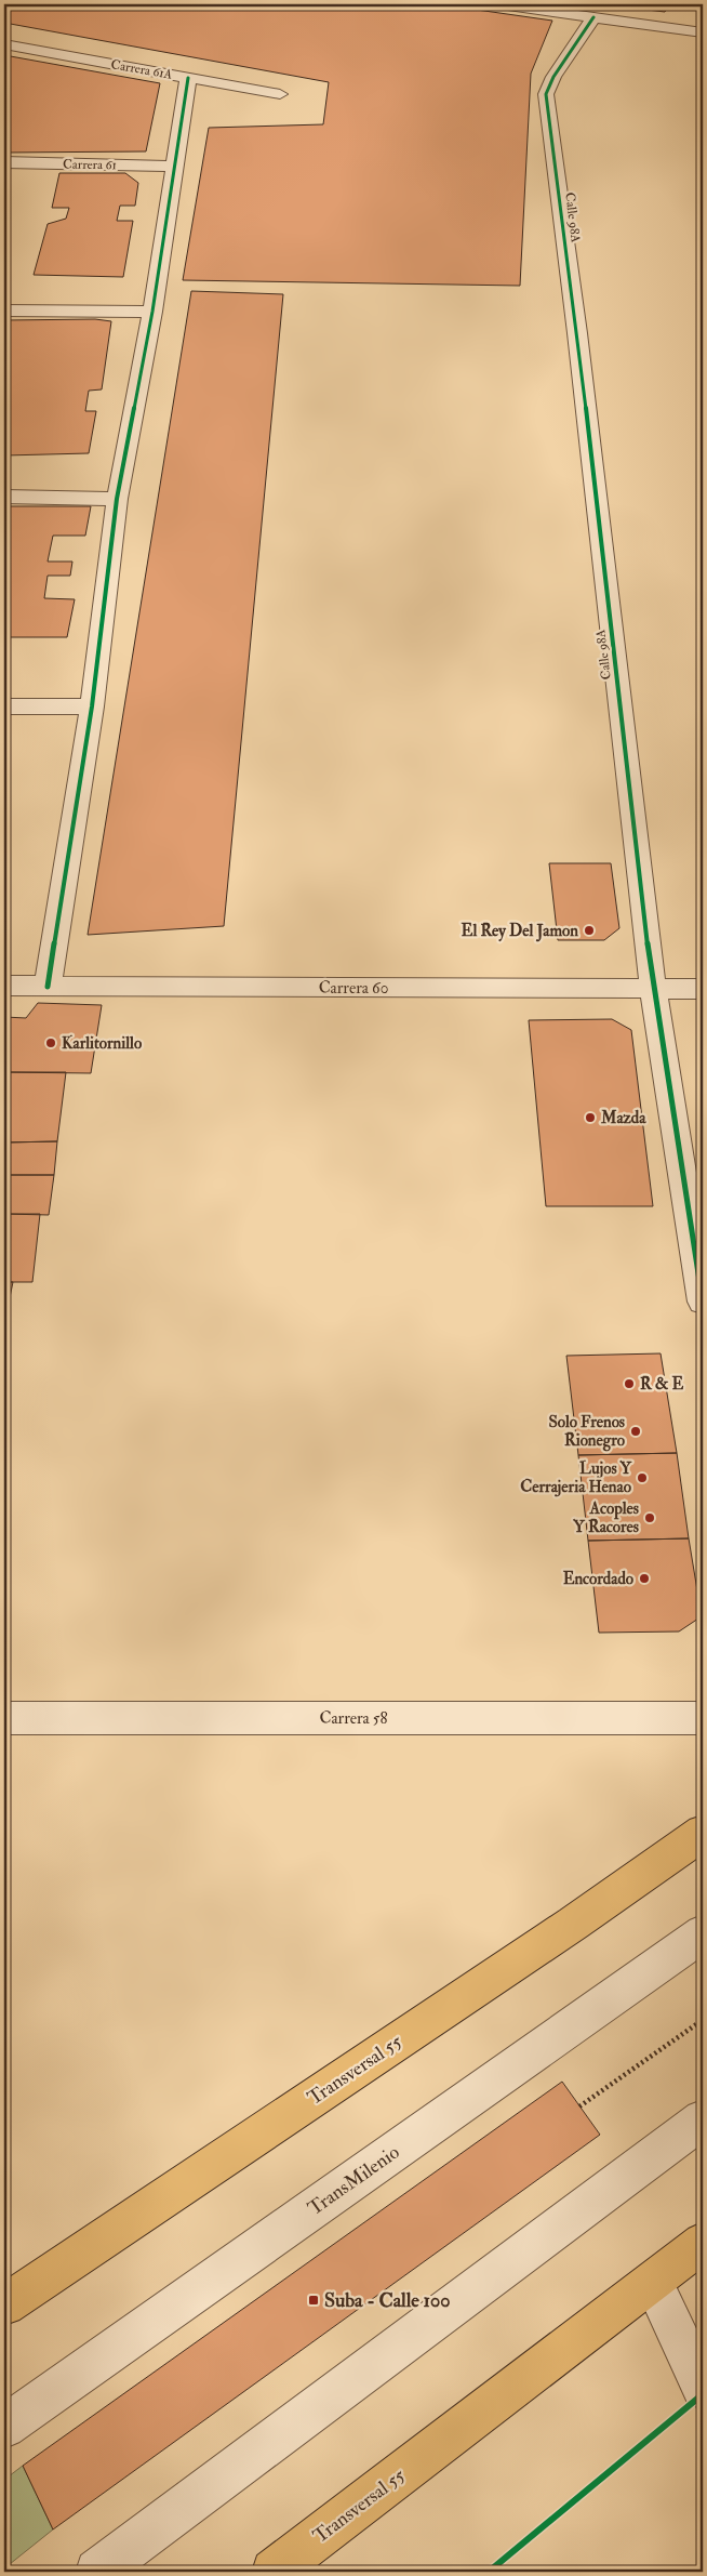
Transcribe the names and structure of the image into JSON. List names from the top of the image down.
{
  "streets": {
    "main road": ["Transversal 55"],
    "street": [
      "Carrera 61A",
      "Carrera 61",
      "Calle 98A",
      "Carrera 60",
      "Carrera 58",
      "TransMilenio"
    ]
  },
  "crossings": [
    ["Calle 98A", "Carrera 60"]
  ],
  "places": {
    "other": [
      "El Rey Del Jamon",
      "Karlitornillo",
      "Mazda",
      "R & E",
      "Solo Frenos Rionegro",
      "Lujos Y Cerrajeria Henao",
      "Acoples Y Racores",
      "Encordado"
    ],
    "transit": ["Suba - Calle 100"]
  }
}
